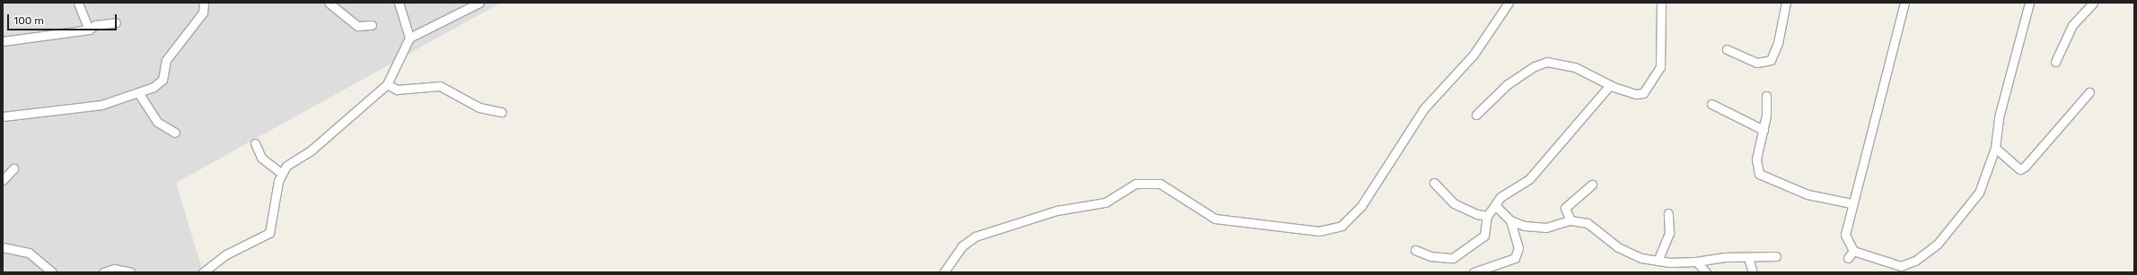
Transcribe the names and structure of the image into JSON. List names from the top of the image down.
{
  "scale_bar": "100 m"
}
